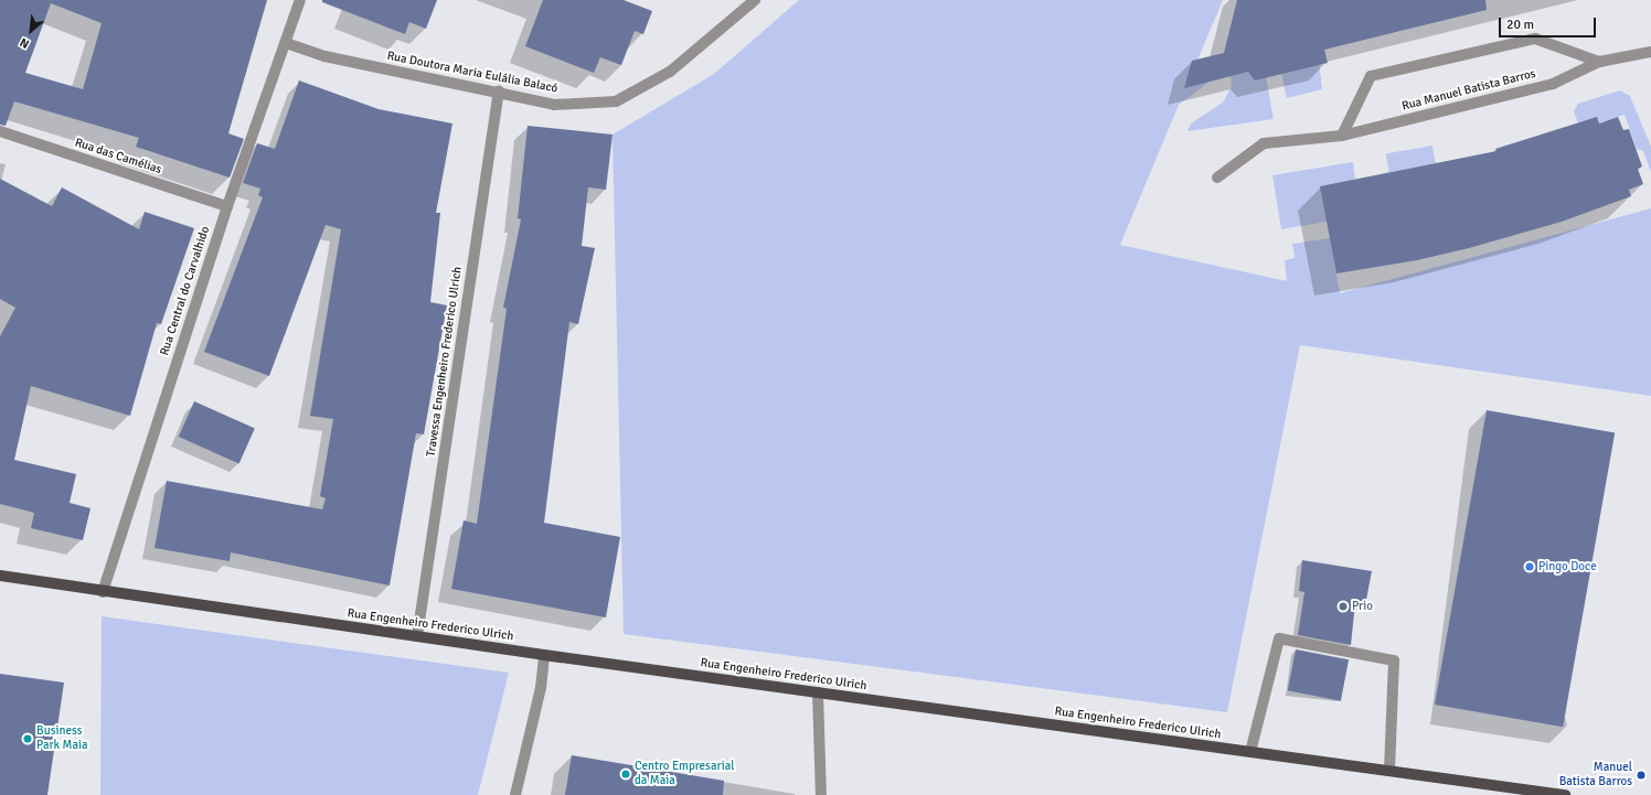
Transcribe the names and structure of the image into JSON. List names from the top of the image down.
{
  "streets": {
    "main road": ["Rua Engenheiro Frederico Ulrich"],
    "street": [
      "Rua Doutora Maria Eulália Balacó",
      "Rua Manuel Batista Barros",
      "Rua das Camélias",
      "Rua Central do Carvalhido",
      "Travessa Engenheiro Frederico Ulrich"
    ]
  },
  "crossings": [
    ["Rua Doutora Maria Eulália Balacó", "Rua Central do Carvalhido"],
    ["Rua Doutora Maria Eulália Balacó", "Travessa Engenheiro Frederico Ulrich"],
    ["Rua das Camélias", "Rua Central do Carvalhido"],
    ["Rua Central do Carvalhido", "Rua Engenheiro Frederico Ulrich"],
    ["Travessa Engenheiro Frederico Ulrich", "Rua Engenheiro Frederico Ulrich"]
  ],
  "places": [
    "Pingo Doce",
    "Prio",
    "Business Park Maia",
    "Centro Empresarial da Maia",
    "Manuel Batista Barros"
  ],
  "scale_bar": "20 m",
  "north": "bottom left"
}
